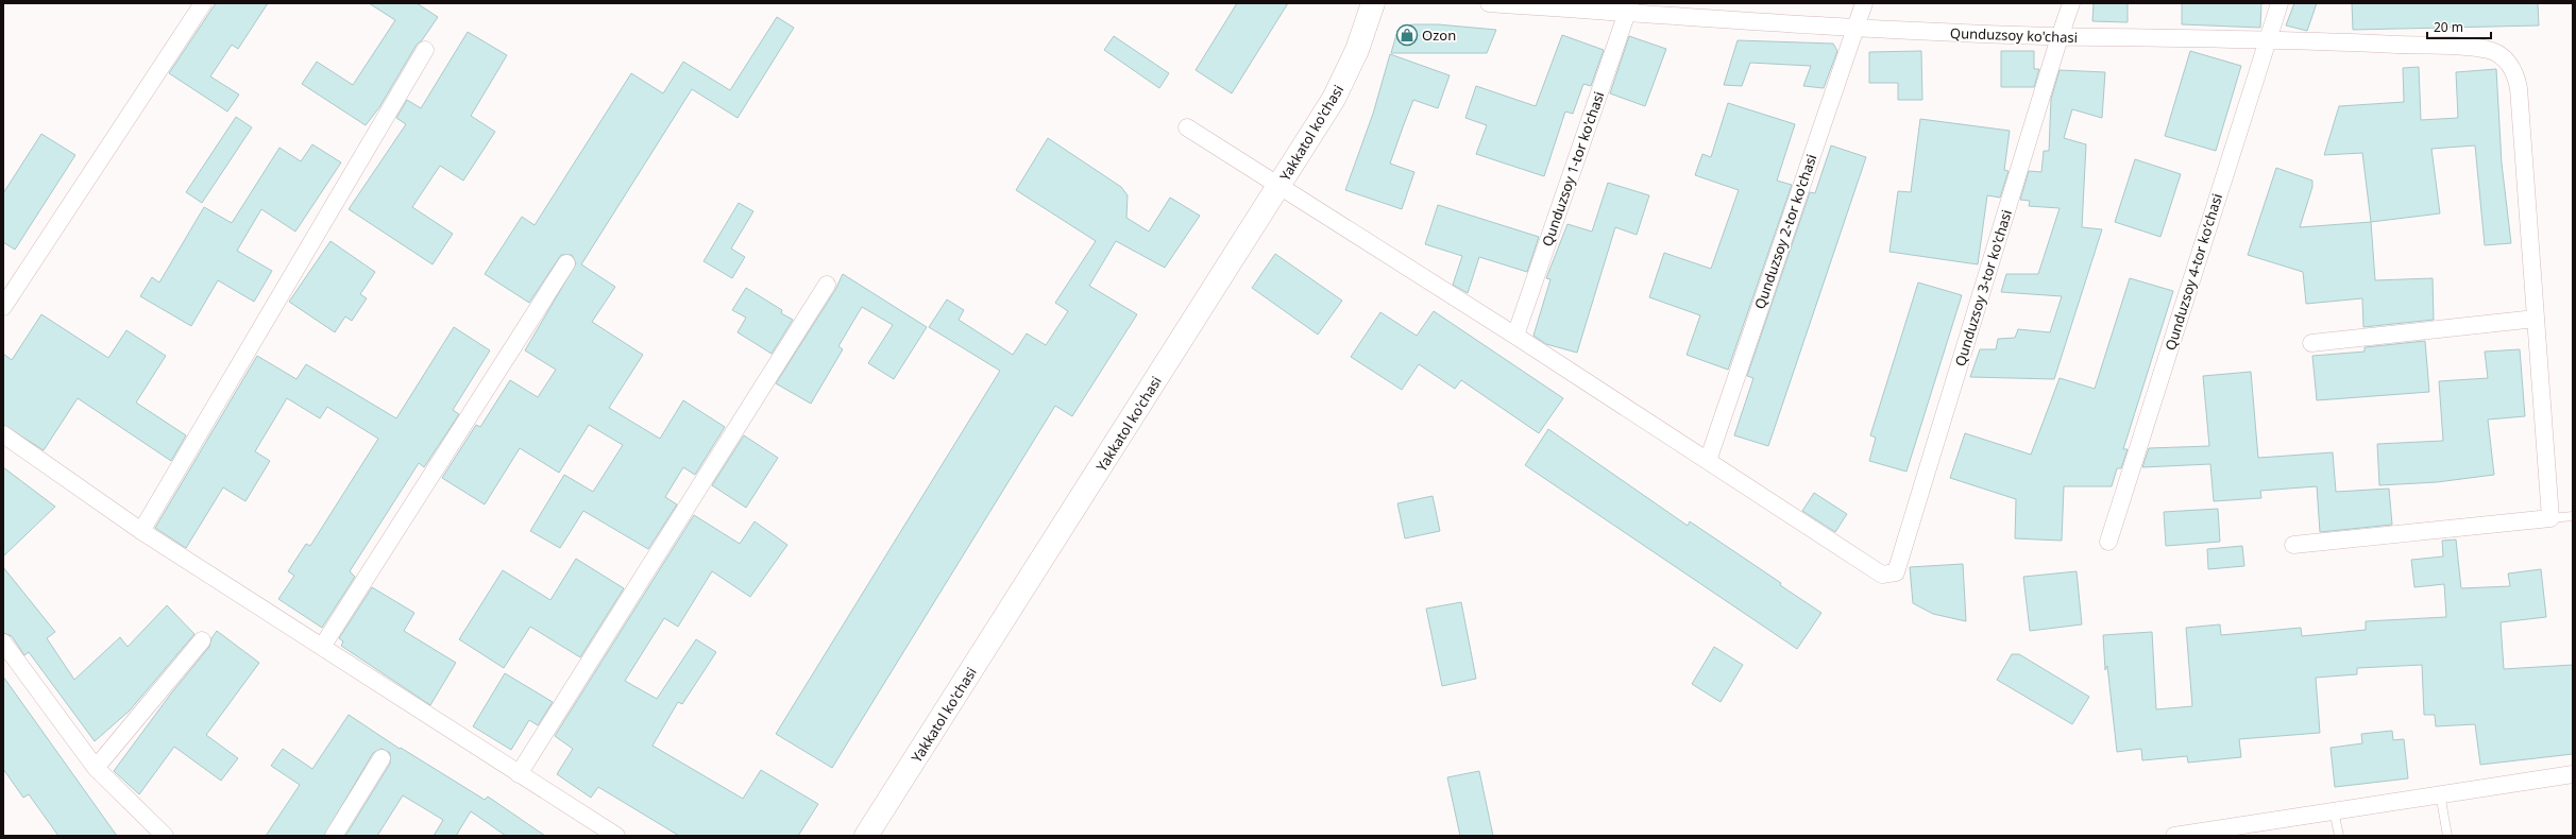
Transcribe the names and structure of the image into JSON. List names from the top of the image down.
{
  "streets": {
    "street": [
      "Qunduzsoy ko'chasi",
      "Yakkatol ko'chasi",
      "Qunduzsoy 1-tor ko'chasi",
      "Qunduzsoy 2-tor ko'chasi",
      "Qunduzsoy 4-tor koʻchasi",
      "Qunduzsoy 3-tor ko'chasi"
    ]
  },
  "crossings": [
    ["Qunduzsoy ko'chasi", "Qunduzsoy 1-tor ko'chasi"],
    ["Qunduzsoy ko'chasi", "Qunduzsoy 2-tor ko'chasi"],
    ["Qunduzsoy ko'chasi", "Qunduzsoy 4-tor koʻchasi"],
    ["Qunduzsoy ko'chasi", "Qunduzsoy 3-tor ko'chasi"],
    ["Qunduzsoy 2-tor ko'chasi", "Qunduzsoy 3-tor ko'chasi"]
  ],
  "places": {
    "shop": ["Ozon"]
  },
  "scale_bar": "20 m"
}
